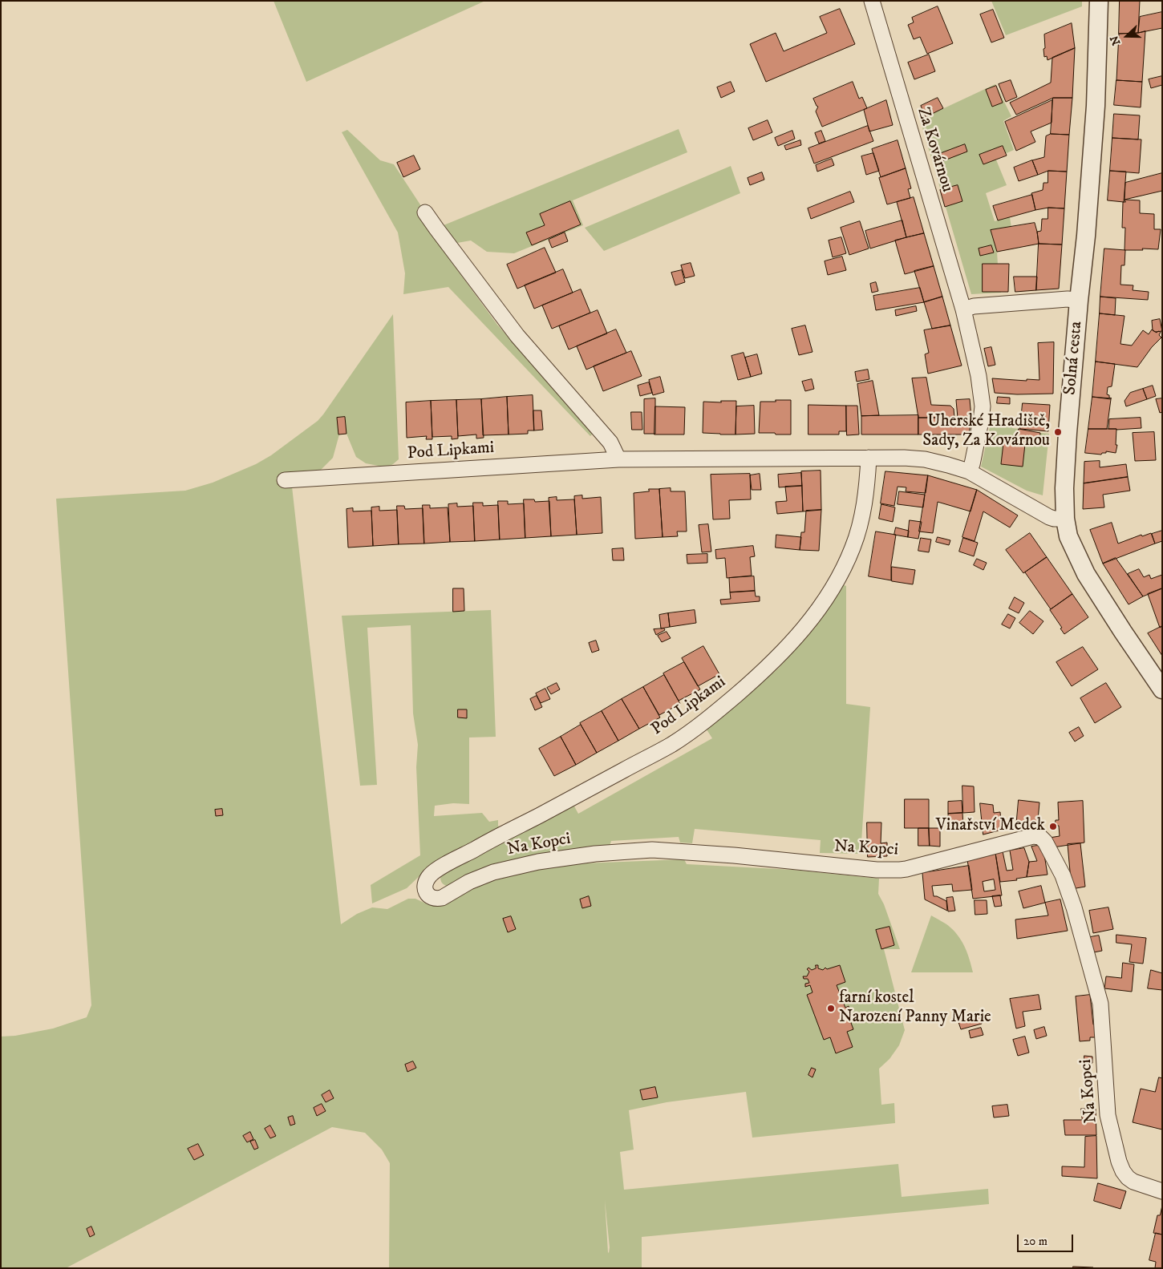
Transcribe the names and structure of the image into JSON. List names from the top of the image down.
{
  "streets": {
    "street": [
      "Za Kovárnou",
      "Solná cesta",
      "Pod Lipkami",
      "Na Kopci"
    ]
  },
  "crossings": [
    ["Za Kovárnou", "Pod Lipkami"],
    ["Solná cesta", "Pod Lipkami"],
    ["Pod Lipkami", "Na Kopci"]
  ],
  "places": ["Uherské Hradiště, Sady, Za Kovárnou", "Vinařství Medek", "farní kostel Narození Panny Marie"],
  "scale_bar": "20 m",
  "north": "left"
}
